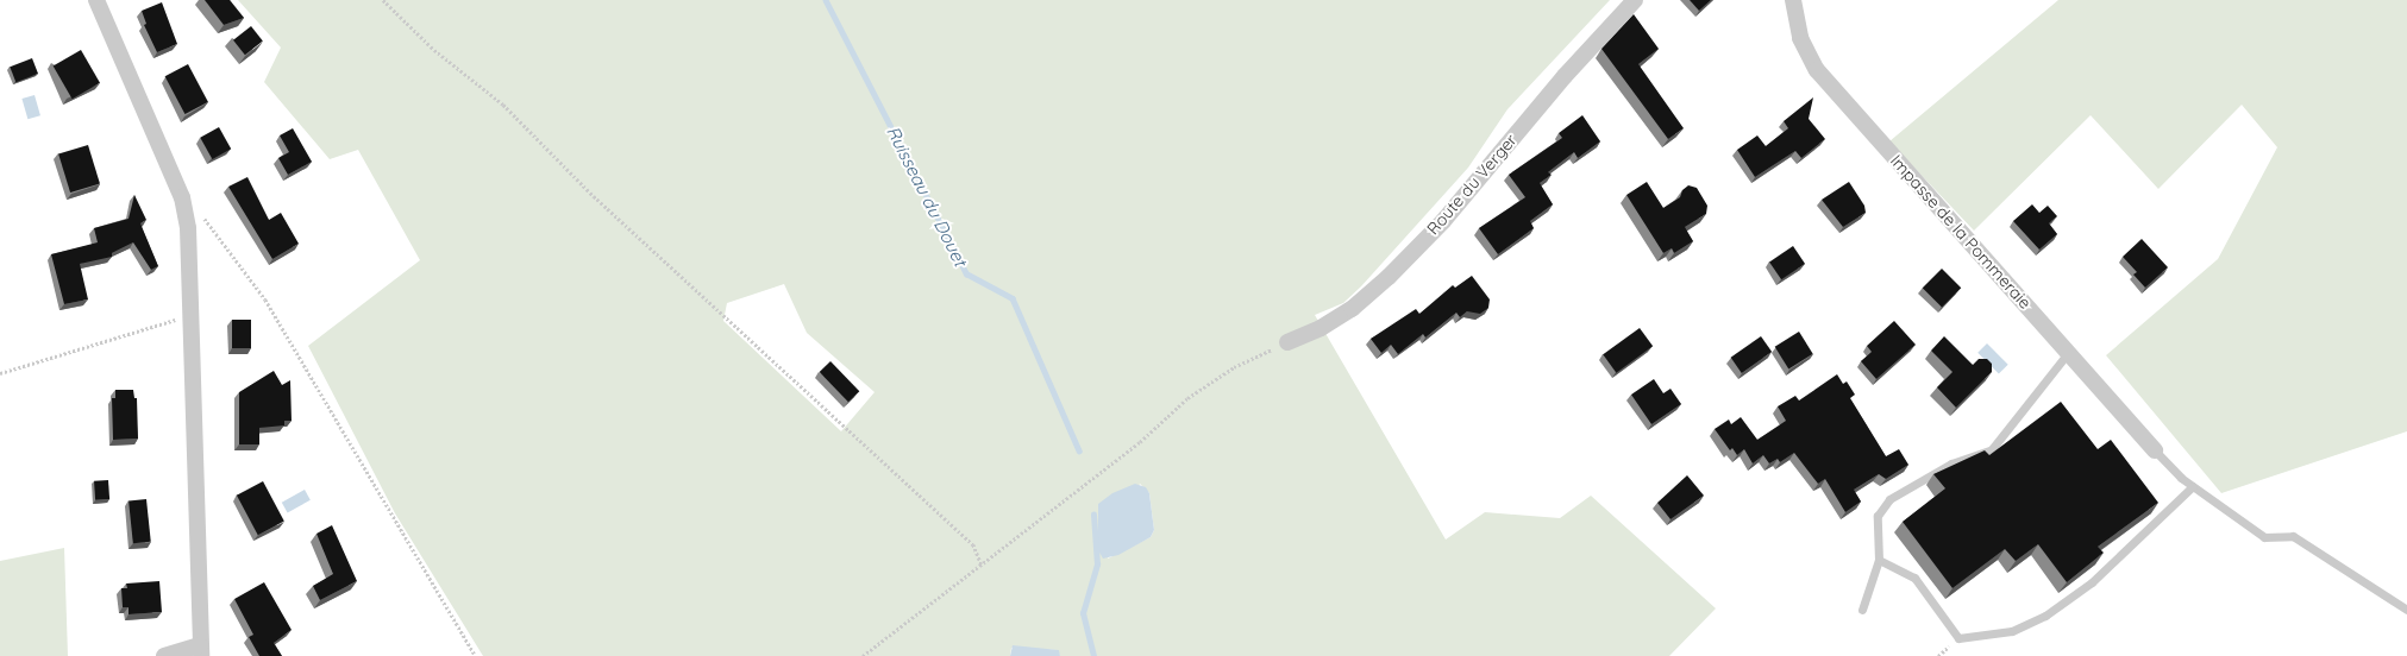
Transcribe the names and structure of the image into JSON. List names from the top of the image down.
{
  "streets": {
    "street": ["Route du Verger", "Impasse de la Pommeraie"]
  },
  "water": ["Ruisseau du Douet"]
}
